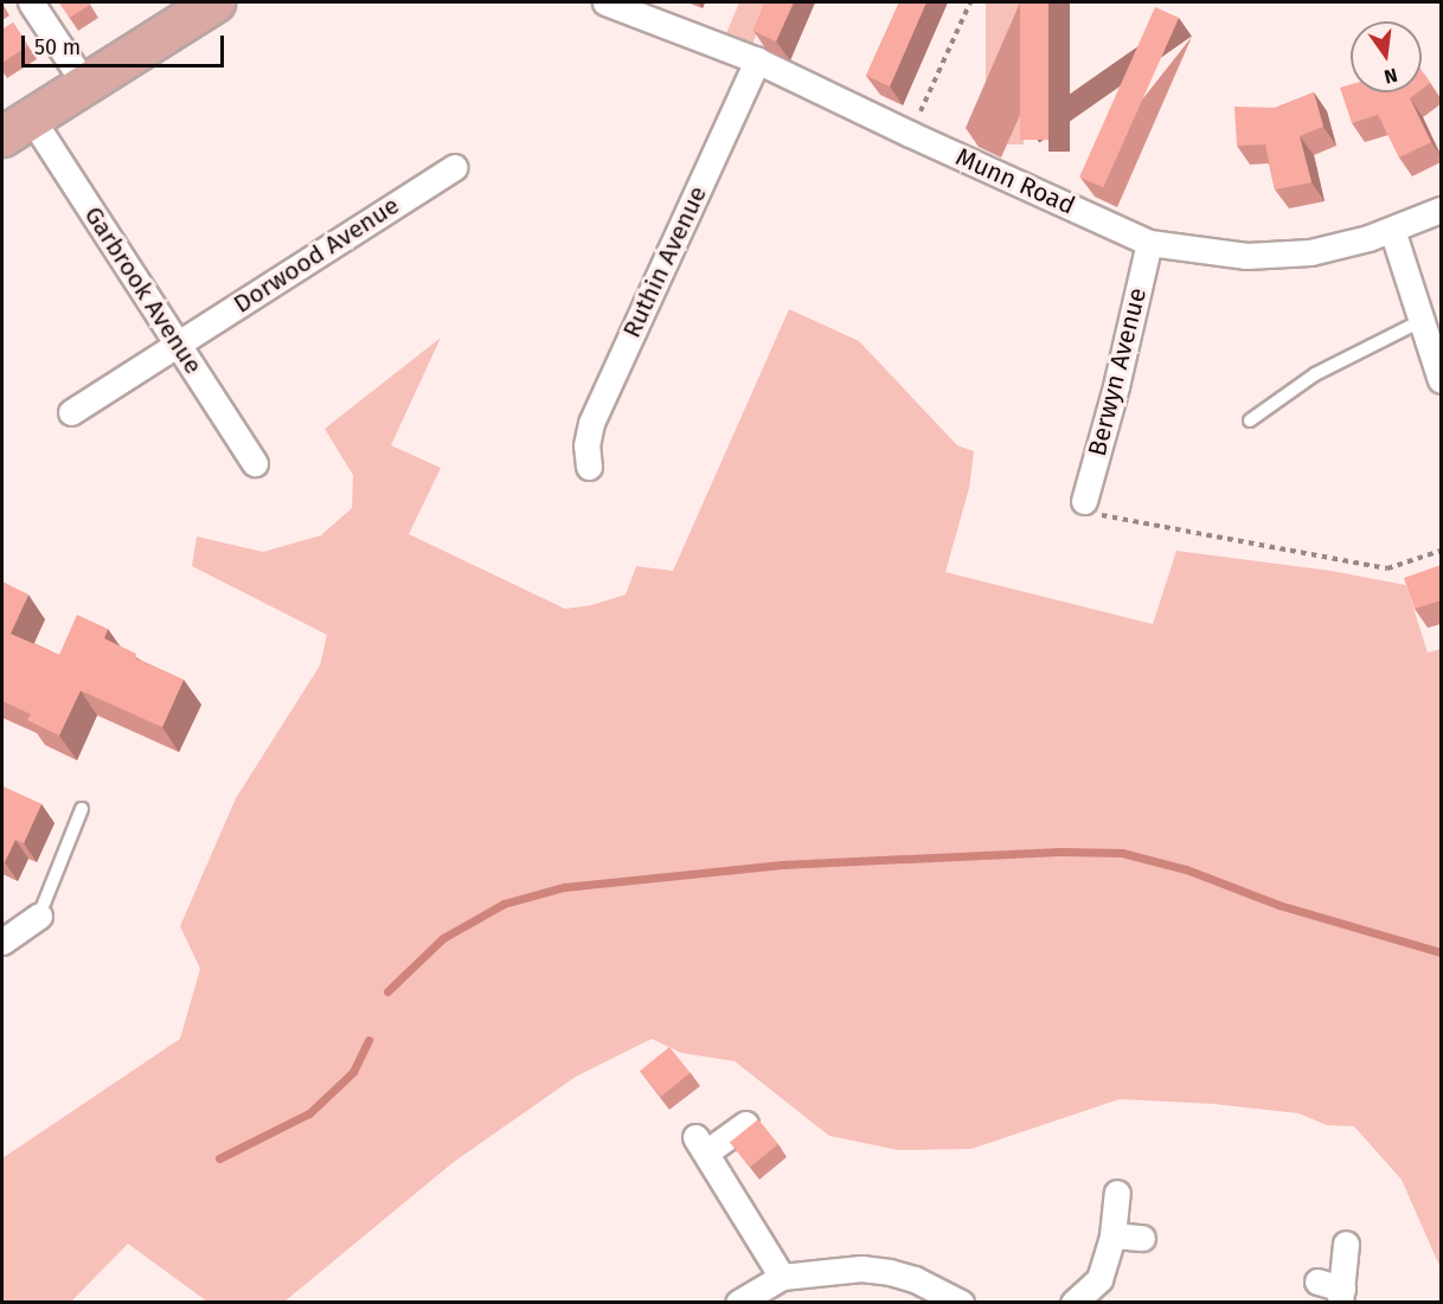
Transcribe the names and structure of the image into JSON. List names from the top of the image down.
{
  "streets": {
    "street": [
      "Munn Road",
      "Dorwood Avenue",
      "Ruthin Avenue",
      "Garbrook Avenue",
      "Berwyn Avenue"
    ]
  },
  "crossings": [
    ["Munn Road", "Ruthin Avenue"],
    ["Munn Road", "Berwyn Avenue"],
    ["Dorwood Avenue", "Garbrook Avenue"]
  ],
  "scale_bar": "50 m",
  "north": "bottom"
}
